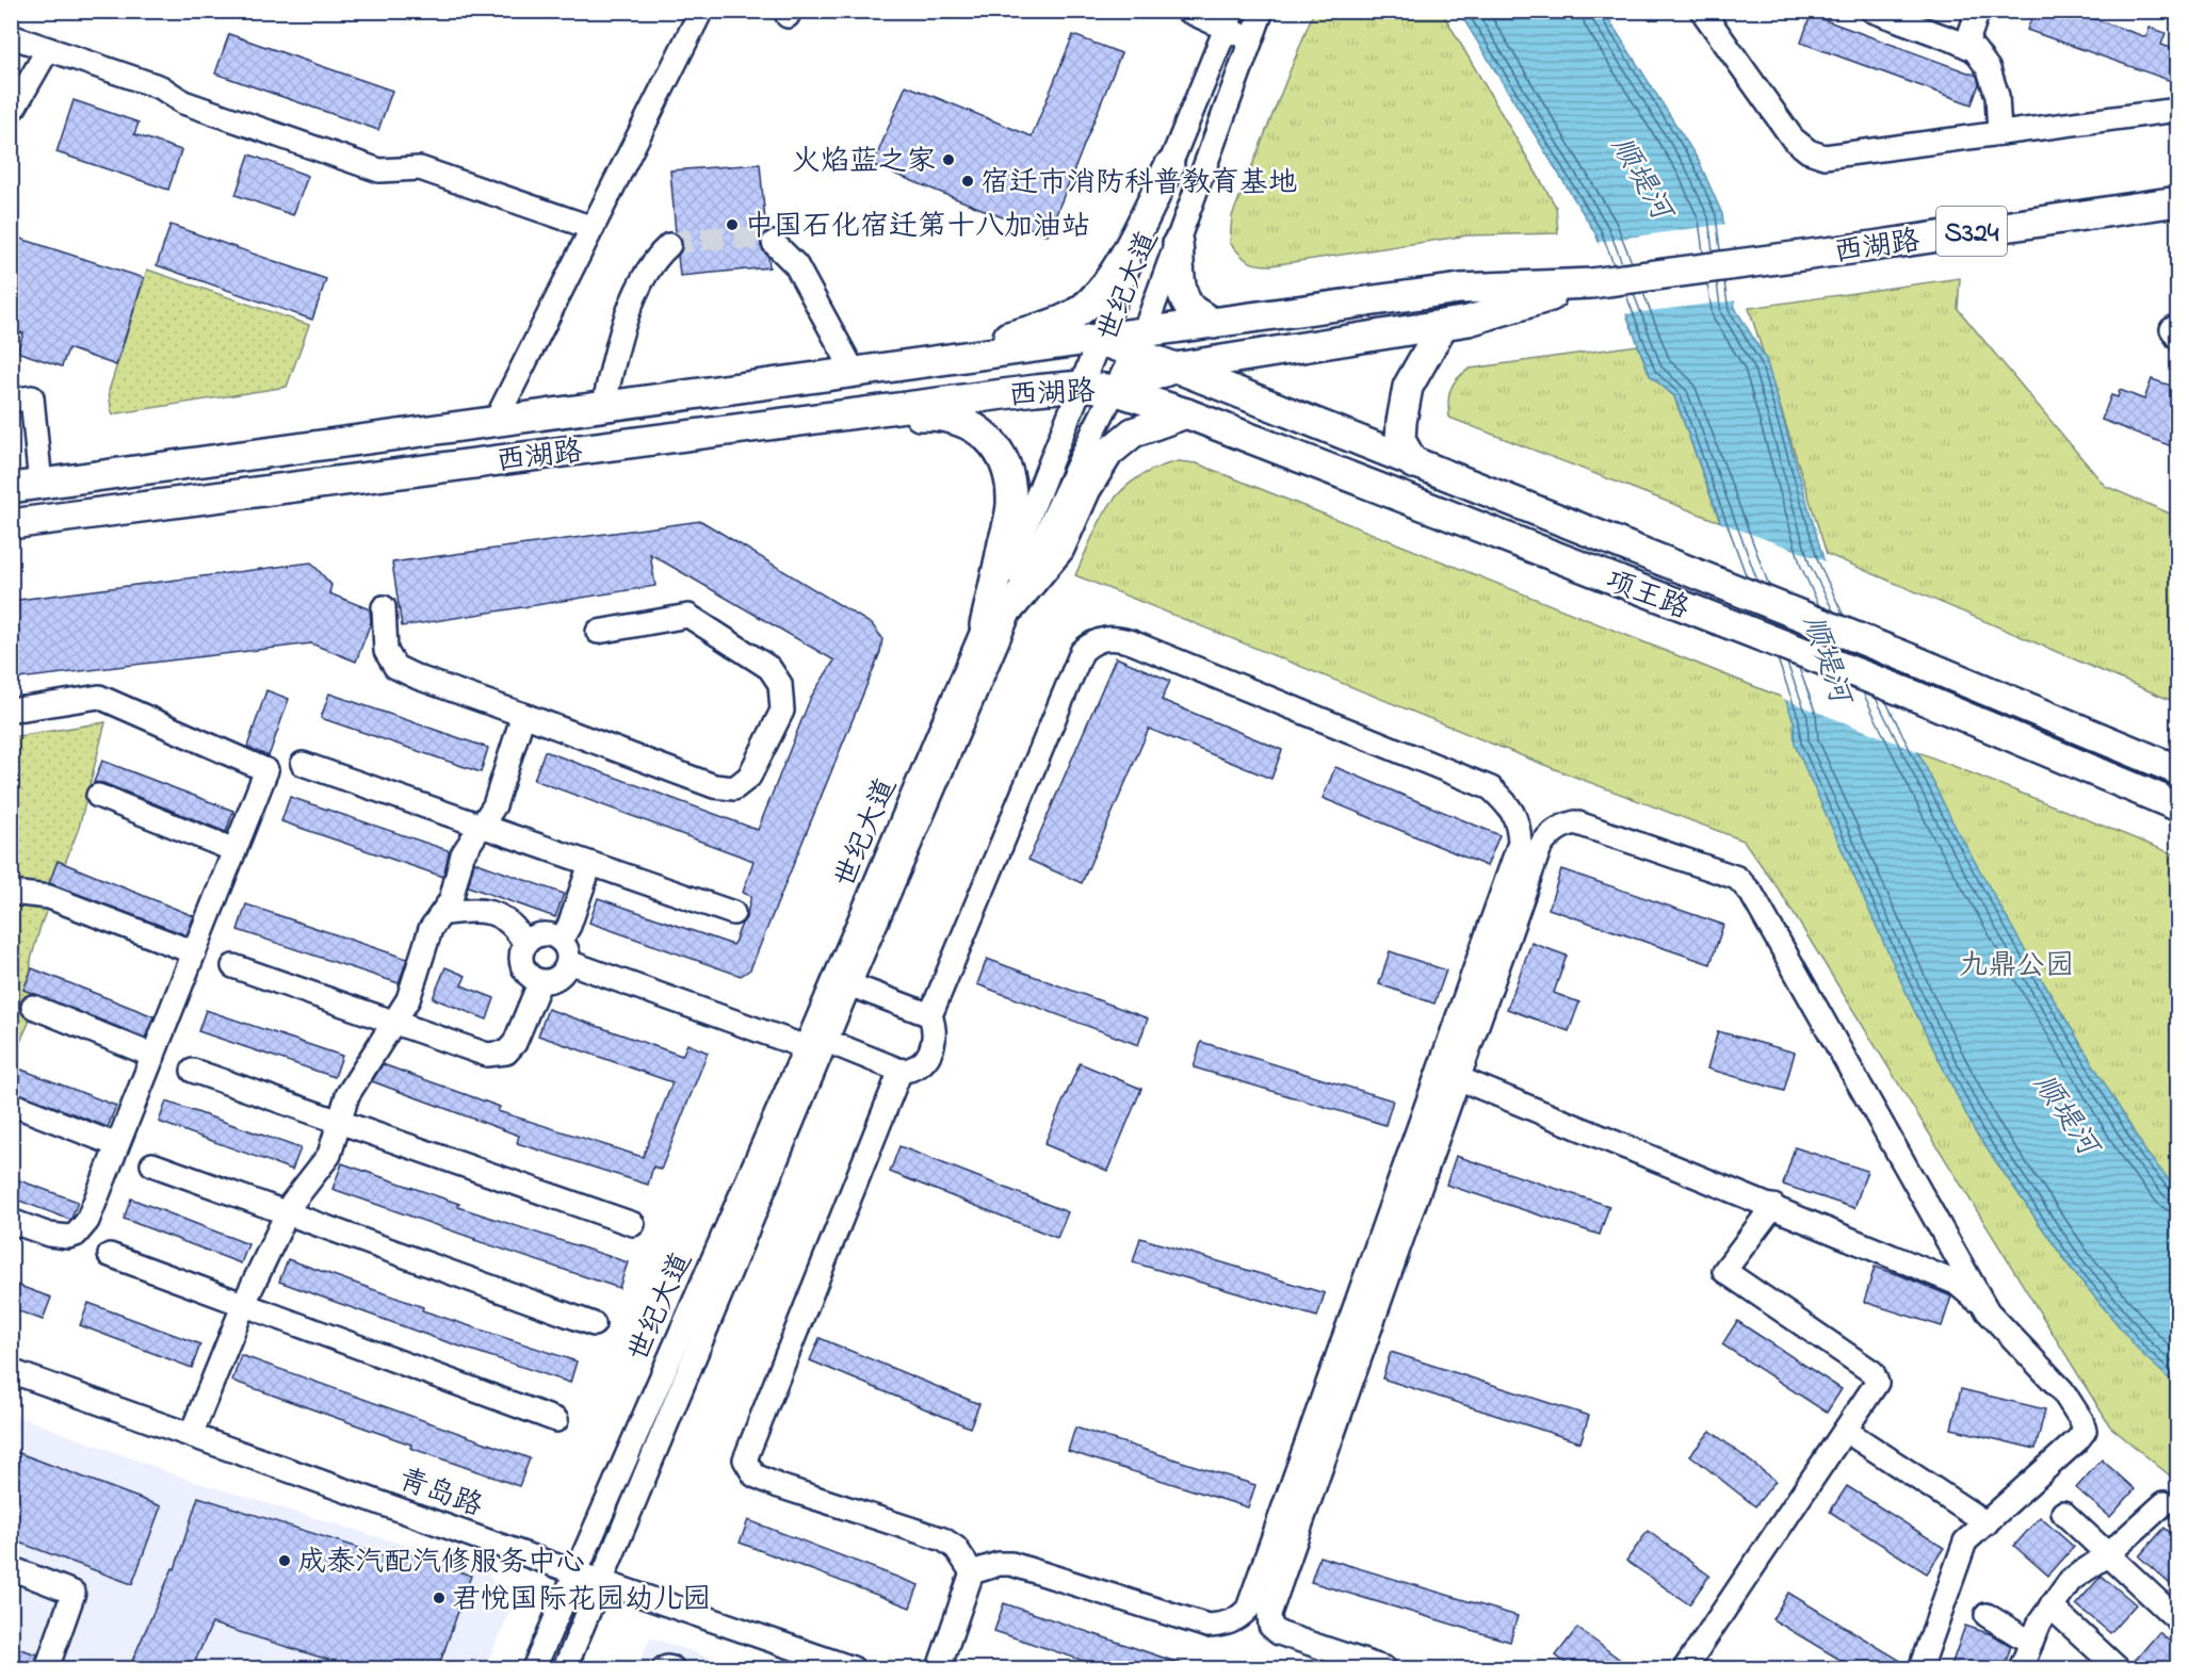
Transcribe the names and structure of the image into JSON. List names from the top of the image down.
{
  "streets": {
    "main road": ["S324", "西湖路", "项王路"],
    "street": ["世纪大道", "青岛路"]
  },
  "crossings": [
    ["西湖路", "世纪大道"],
    ["西湖路", "项王路"],
    ["世纪大道", "项王路"],
    ["世纪大道", "青岛路"]
  ],
  "water": ["顺堤河"],
  "parks": ["九鼎公园"],
  "places": [
    "火焰蓝之家",
    "宿迁市消防科普教育基地",
    "中国石化宿迁第十八加油站",
    "成泰汽配汽修服务中心",
    "君悦国际花园幼儿园"
  ]
}
